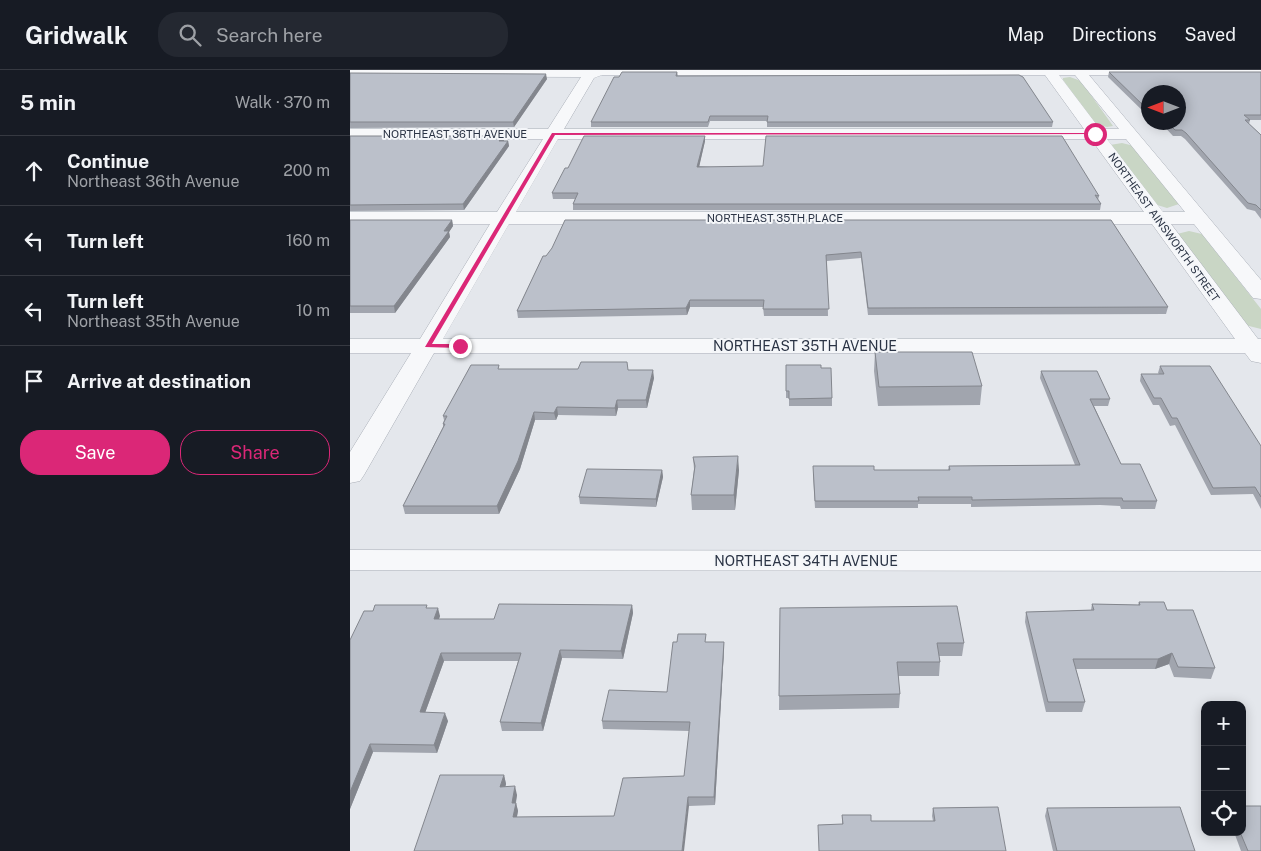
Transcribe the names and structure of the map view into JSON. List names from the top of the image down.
{
  "streets": {
    "street": [
      "NORTHEAST 36TH AVENUE",
      "NORTHEAST 35TH PLACE",
      "NORTHEAST AINSWORTH STREET",
      "NORTHEAST 35TH AVENUE",
      "NORTHEAST 34TH AVENUE"
    ]
  },
  "crossings": [
    ["NORTHEAST 36TH AVENUE", "NORTHEAST AINSWORTH STREET"],
    ["NORTHEAST 35TH PLACE", "NORTHEAST AINSWORTH STREET"],
    ["NORTHEAST AINSWORTH STREET", "NORTHEAST 35TH AVENUE"]
  ],
  "north": "left",
  "page": {
    "header": "Gridwalk",
    "search": "Search here",
    "nav": ["Map", "Directions", "Saved"],
    "heading": ["5 min", "Walk · 370 m"],
    "list": [
      ["Continue", "Northeast 36th Avenue", "200 m"],
      ["Turn left", "160 m"],
      ["Turn left", "Northeast 35th Avenue", "10 m"],
      "Arrive at destination"
    ],
    "buttons": ["Save", "Share"],
    "map_buttons": ["+", "−"]
  }
}
